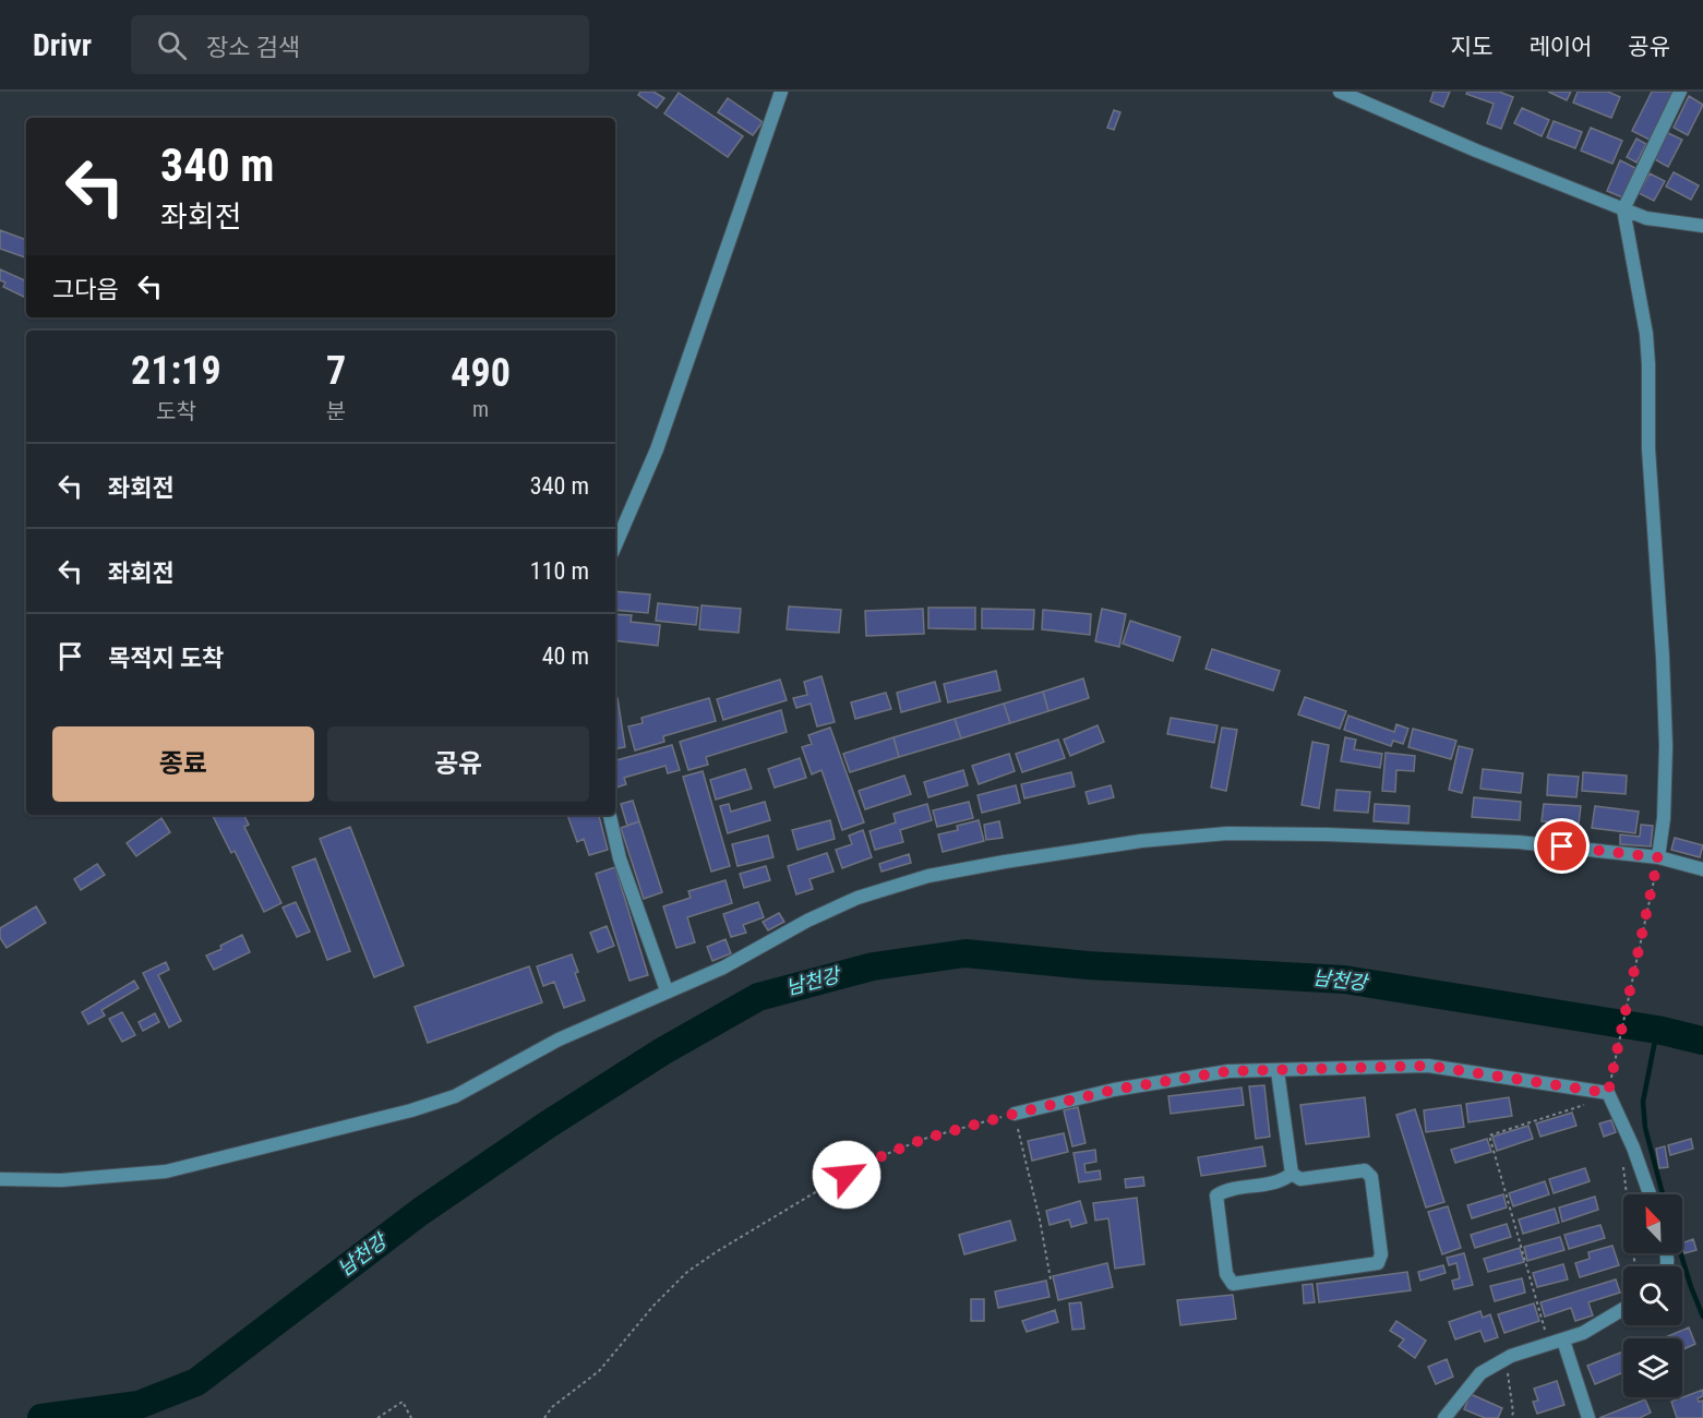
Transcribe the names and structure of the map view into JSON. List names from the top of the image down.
{
  "water": ["남천강"],
  "north": "top left",
  "page": {
    "header": "Drivr",
    "search": "장소 검색",
    "nav": ["지도", "레이어", "공유"],
    "turn": ["340 m", "좌회전"],
    "then": "그다음",
    "eta": [
      "21:19",
      "도착",
      "7",
      "분",
      "490",
      "m"
    ],
    "list": [
      {
        "name": "좌회전",
        "value": "340 m"
      },
      {
        "name": "좌회전",
        "value": "110 m"
      },
      {
        "name": "목적지 도착",
        "value": "40 m"
      }
    ],
    "buttons": ["종료", "공유"]
  }
}
